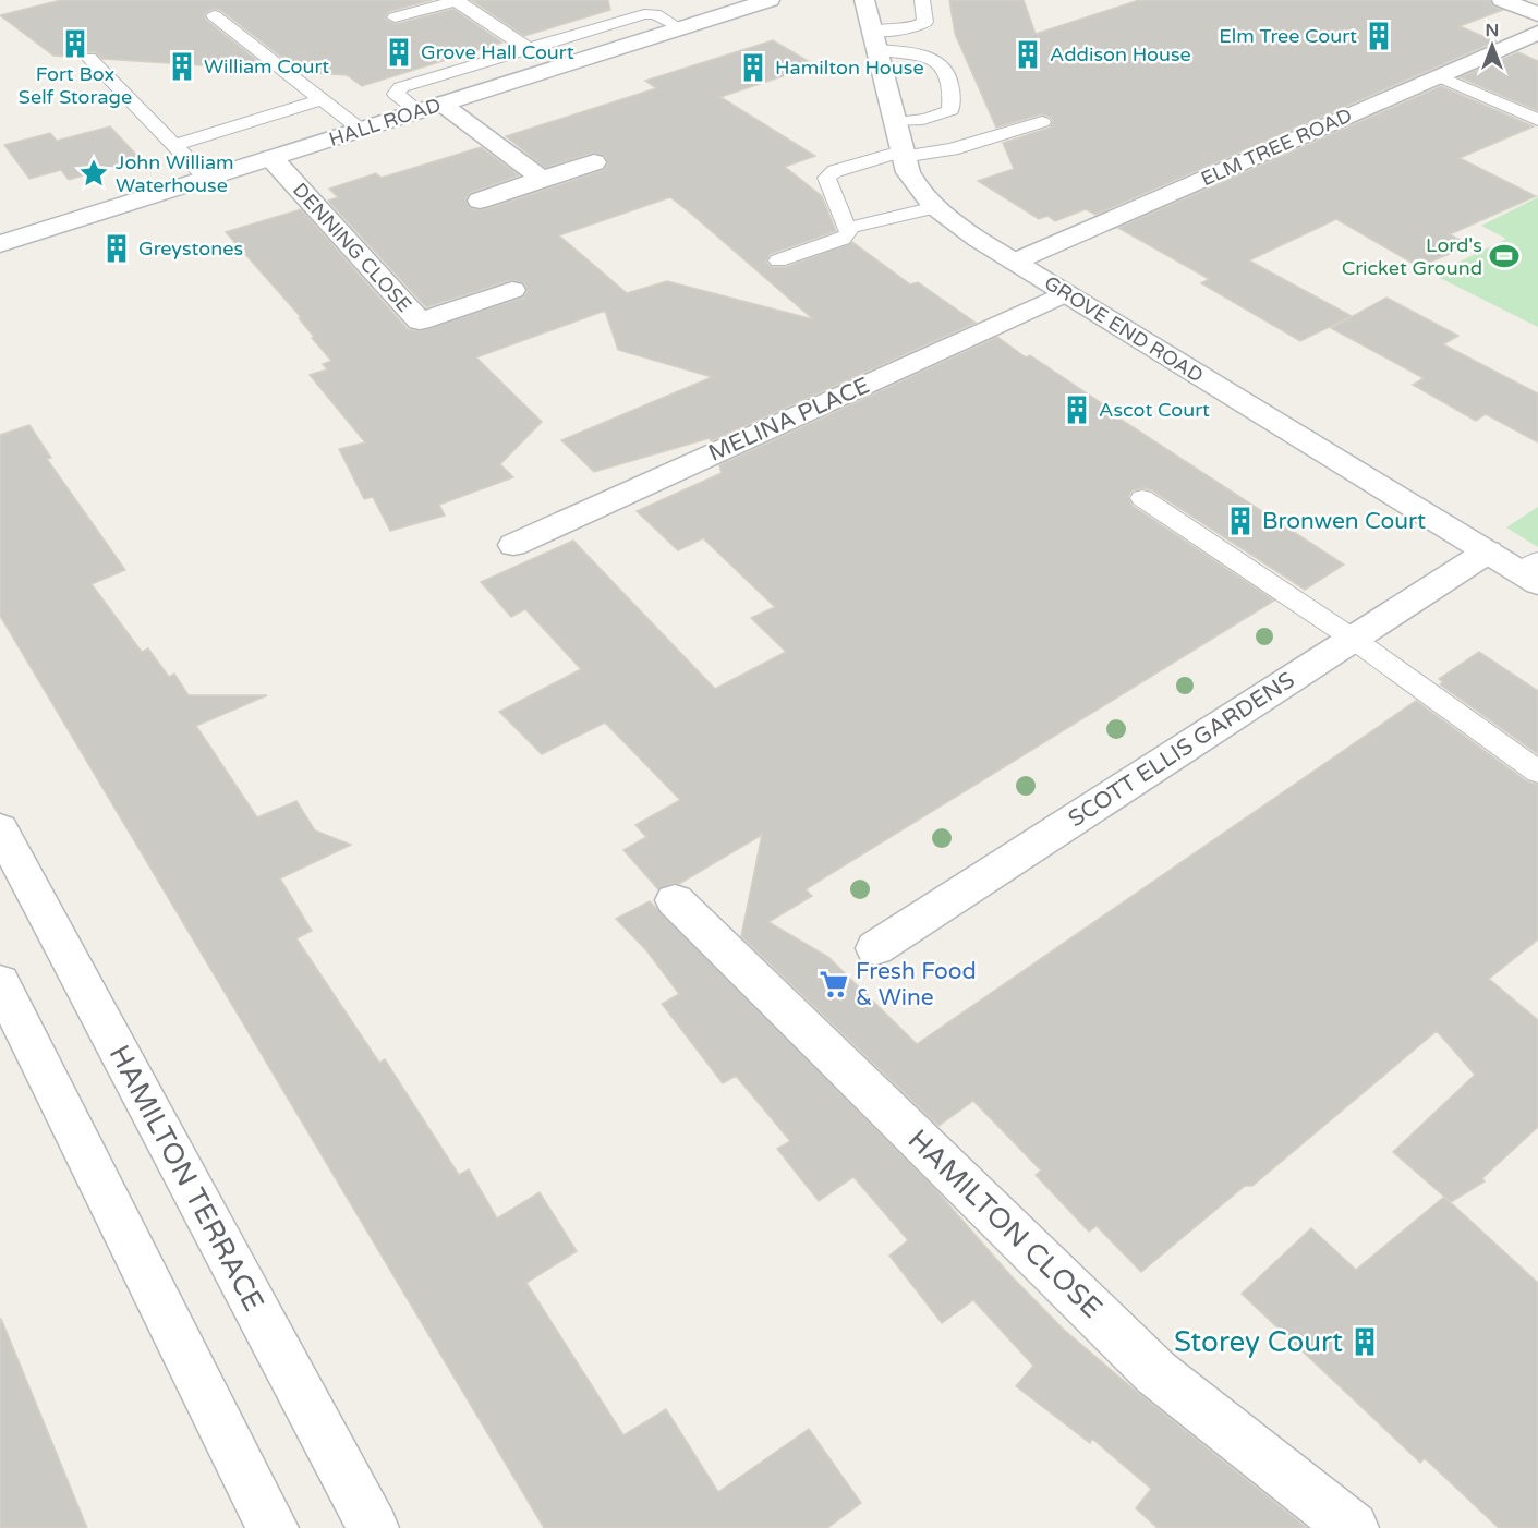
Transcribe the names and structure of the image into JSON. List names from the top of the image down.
{
  "streets": {
    "street": [
      "HALL ROAD",
      "ELM TREE ROAD",
      "DENNING CLOSE",
      "GROVE END ROAD",
      "MELINA PLACE",
      "SCOTT ELLIS GARDENS",
      "HAMILTON TERRACE",
      "HAMILTON CLOSE"
    ]
  },
  "crossings": [
    ["HALL ROAD", "DENNING CLOSE"],
    ["ELM TREE ROAD", "GROVE END ROAD"],
    ["GROVE END ROAD", "MELINA PLACE"],
    ["GROVE END ROAD", "SCOTT ELLIS GARDENS"]
  ],
  "places": {
    "building": [
      "Elm Tree Court",
      "Fort Box Self Storage",
      "Grove Hall Court",
      "Addison House",
      "William Court",
      "Hamilton House",
      "Greystones",
      "Ascot Court",
      "Bronwen Court",
      "Storey Court"
    ],
    "place": ["John William Waterhouse"],
    "sports": ["Lord's Cricket Ground"],
    "supermarket": ["Fresh Food & Wine"]
  },
  "north": "top"
}
